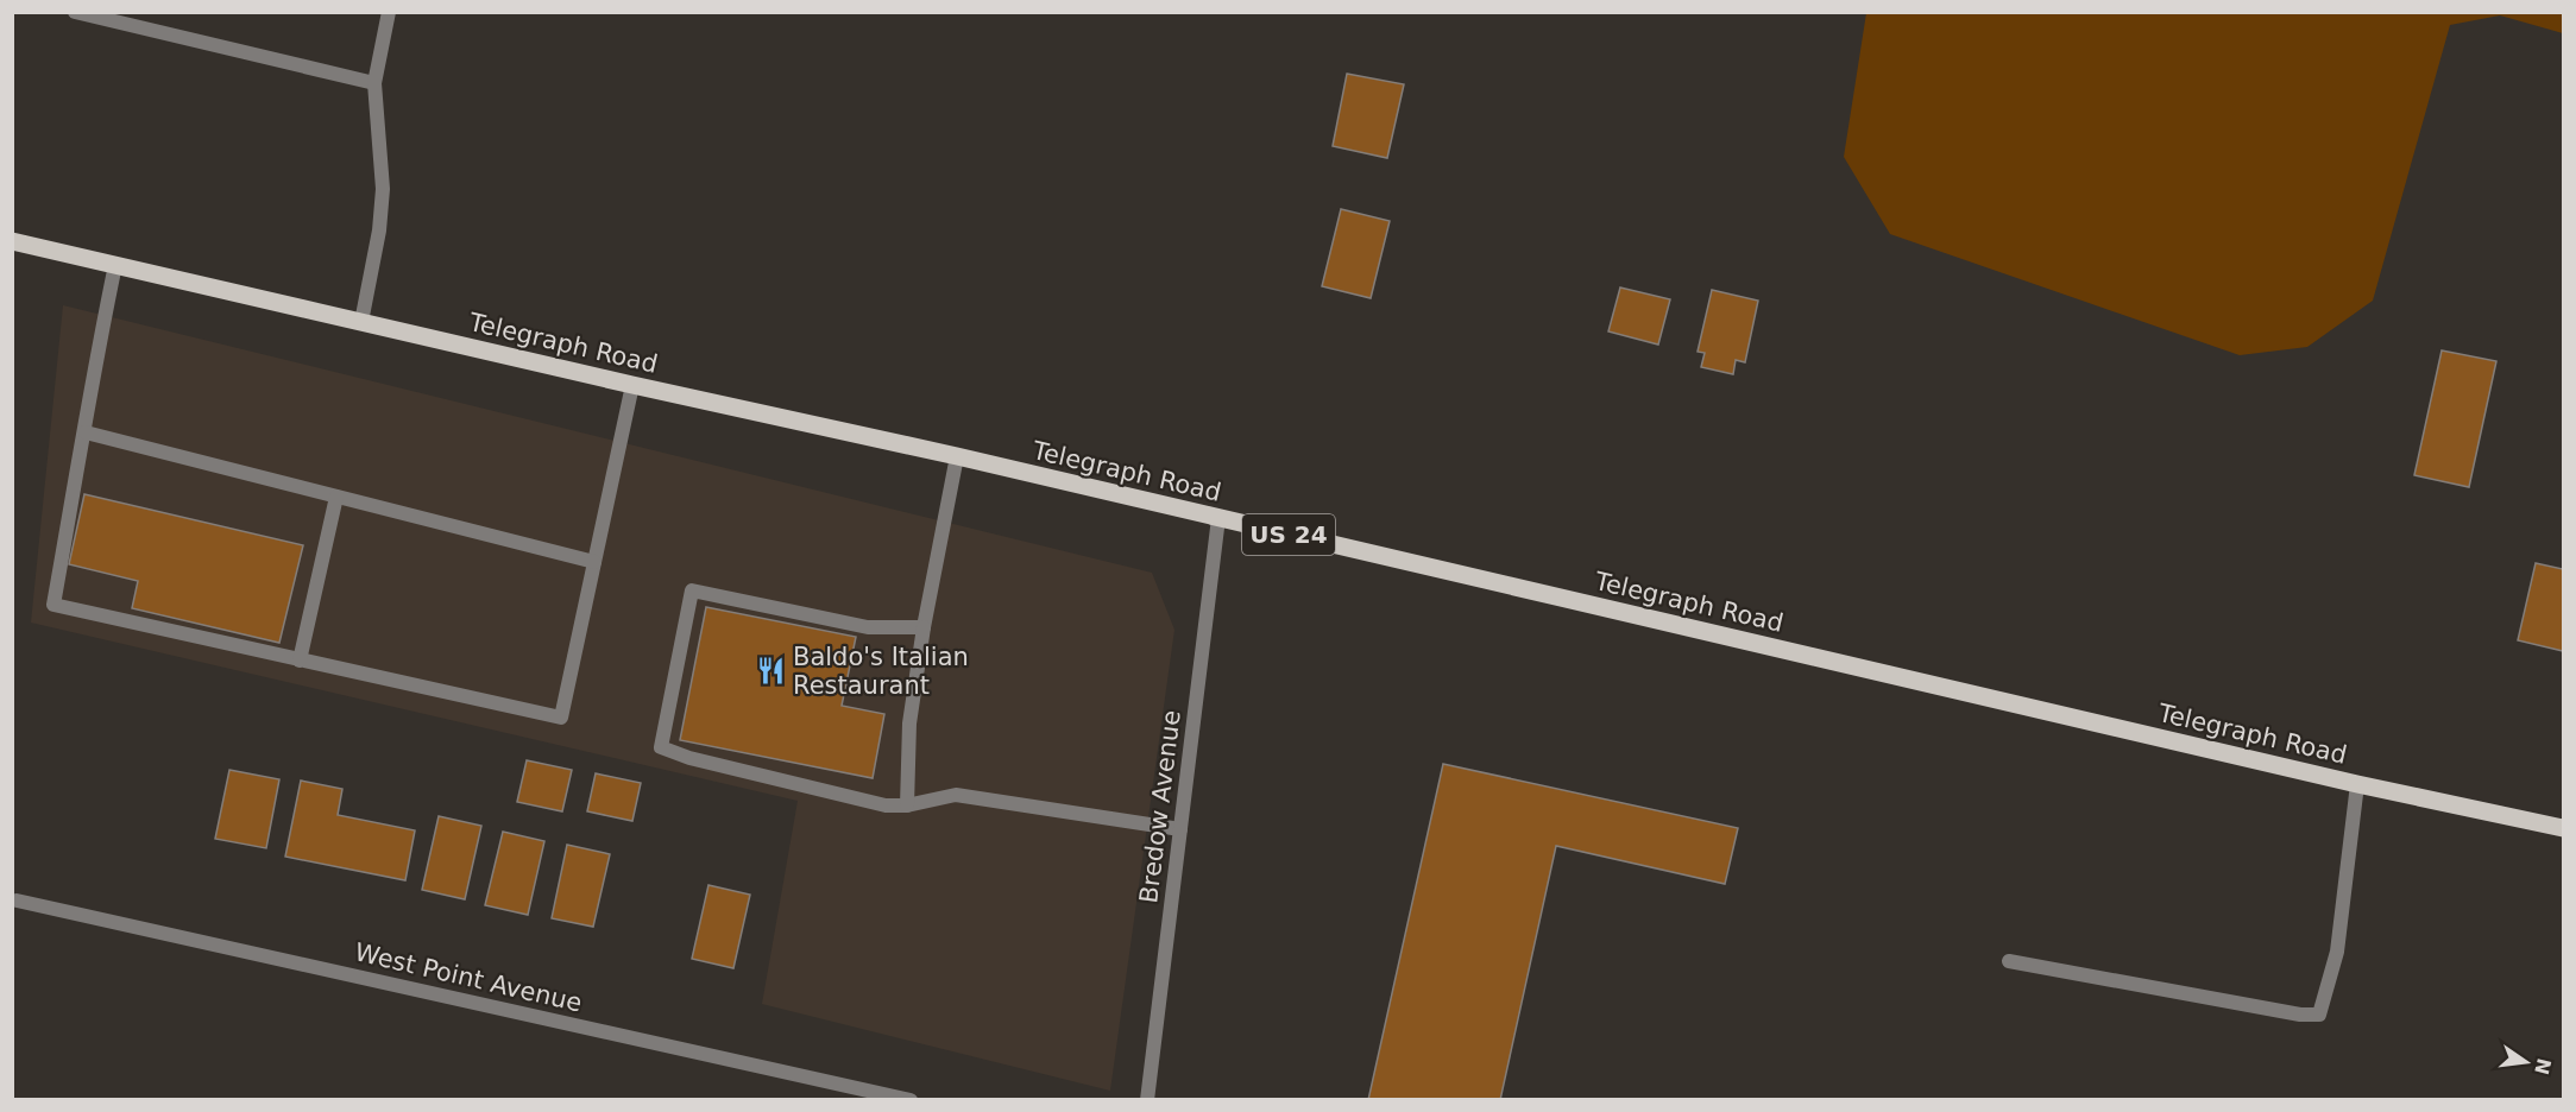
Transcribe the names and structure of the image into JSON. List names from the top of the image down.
{
  "streets": {
    "main road": ["Telegraph Road", "US 24"],
    "street": ["Bredow Avenue", "West Point Avenue"]
  },
  "crossings": [
    ["Telegraph Road", "Bredow Avenue"]
  ],
  "places": {
    "restaurant": ["Baldo's Italian Restaurant"]
  },
  "north": "right"
}
